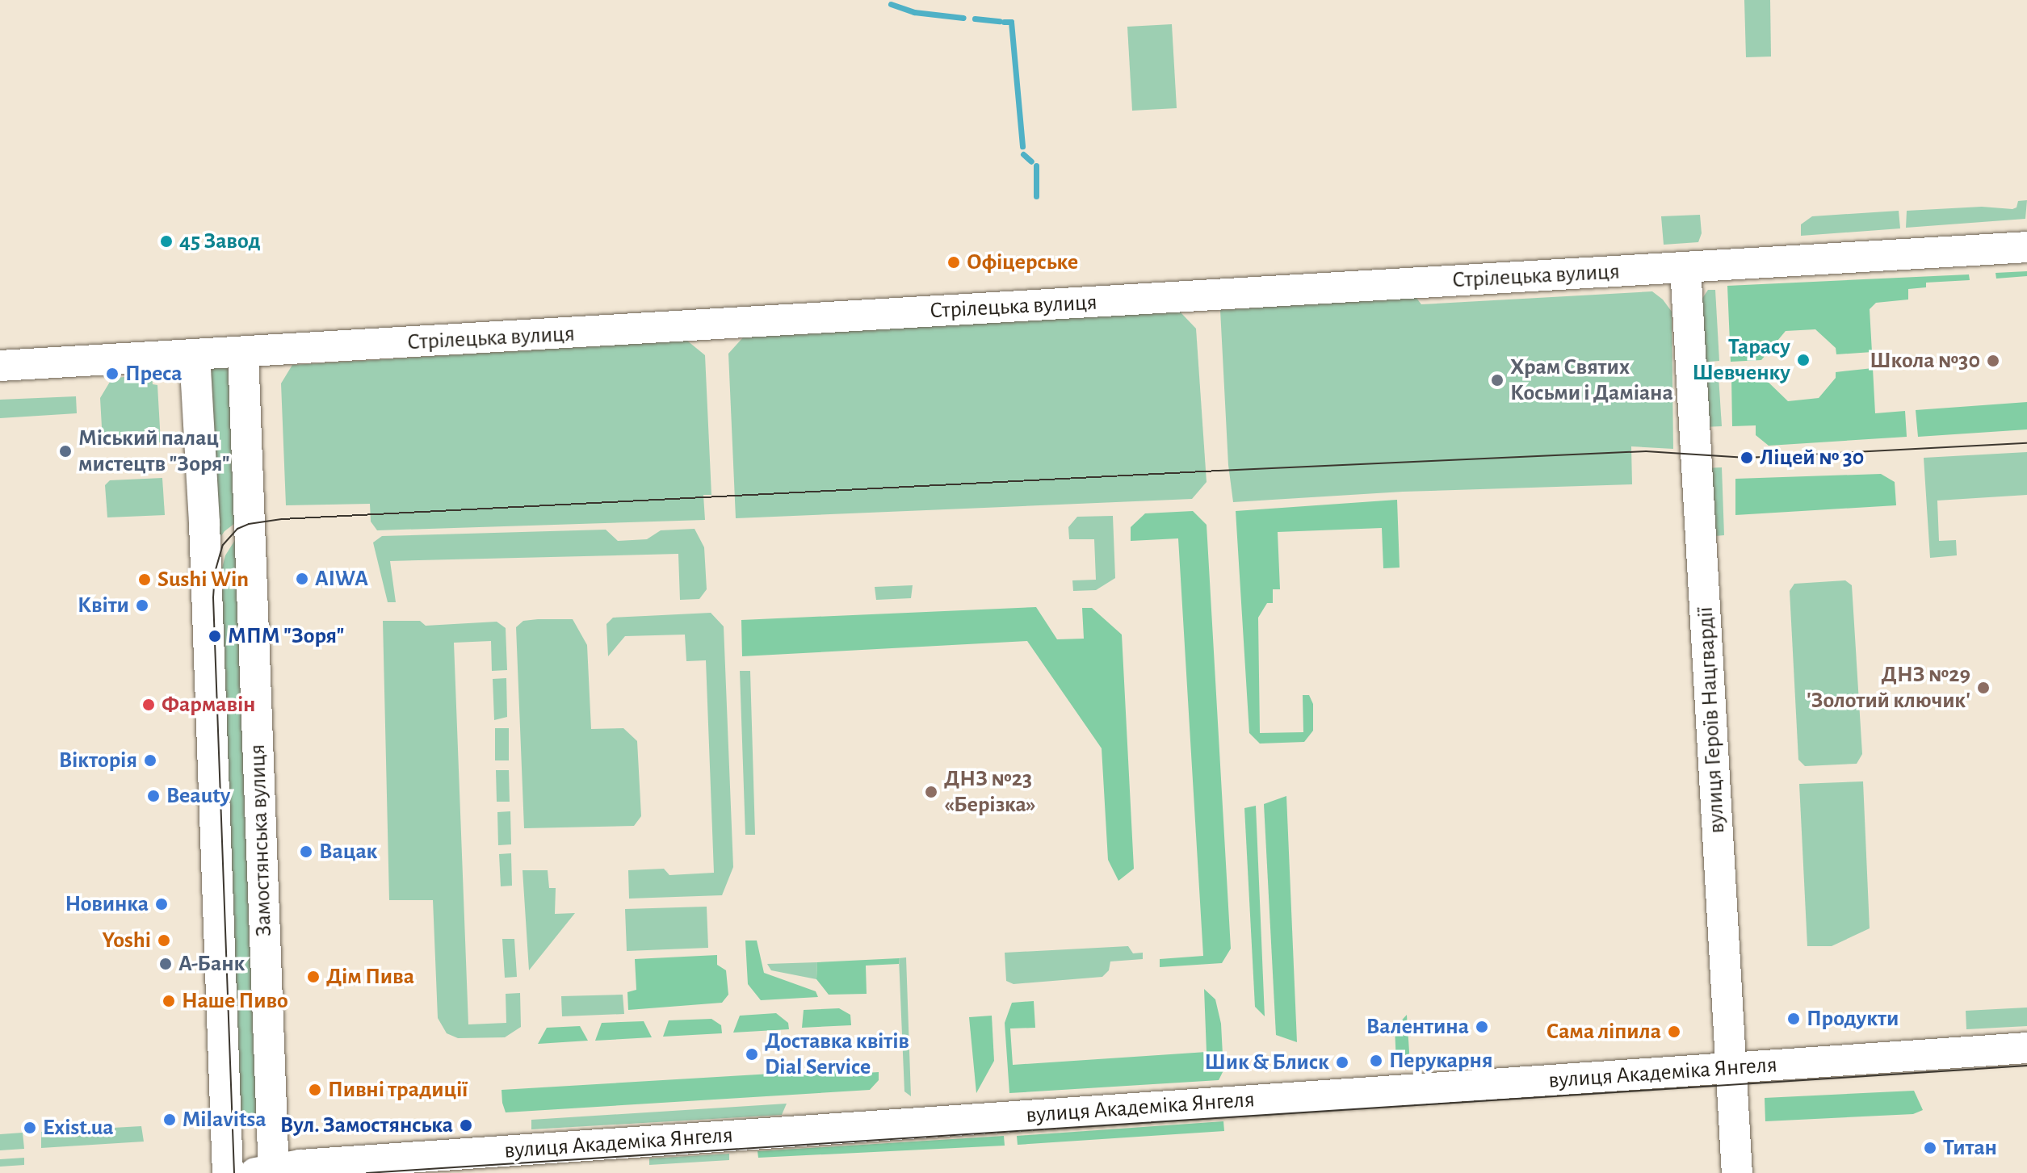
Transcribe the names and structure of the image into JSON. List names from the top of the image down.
{
  "streets": {
    "main road": [
      "Стрілецька вулиця",
      "вулиця Героїв Нацгвардії",
      "Замостянська вулиця",
      "вулиця Академіка Янгеля"
    ]
  },
  "crossings": [
    ["Стрілецька вулиця", "вулиця Героїв Нацгвардії"],
    ["Стрілецька вулиця", "Замостянська вулиця"],
    ["вулиця Героїв Нацгвардії", "вулиця Академіка Янгеля"],
    ["Замостянська вулиця", "вулиця Академіка Янгеля"]
  ],
  "places": [
    "45 Завод",
    "Офіцерське",
    "Тарасу Шевченку",
    "Школа №30",
    "Преса",
    "Храм Святих Косьми і Даміана",
    "Міський палац мистецтв \"Зоря\"",
    "Ліцей № 30",
    "AIWA",
    "Sushi Win",
    "Квіти",
    "МПМ \"Зоря\"",
    "ДНЗ №29 'Золотий ключик'",
    "Фармавін",
    "Вікторія",
    "ДНЗ №23 «Берізка»",
    "Beauty",
    "Вацак",
    "Новинка",
    "Yoshi",
    "А-Банк",
    "Дім Пива",
    "Наше Пиво",
    "Продукти",
    "Валентина",
    "Сама ліпила",
    "Доставка квітів Dial Service",
    "Перукарня",
    "Шик & Блиск",
    "Пивні традиції",
    "Milavitsa",
    "Вул. Замостянська",
    "Exist.ua",
    "Титан"
  ]
}
